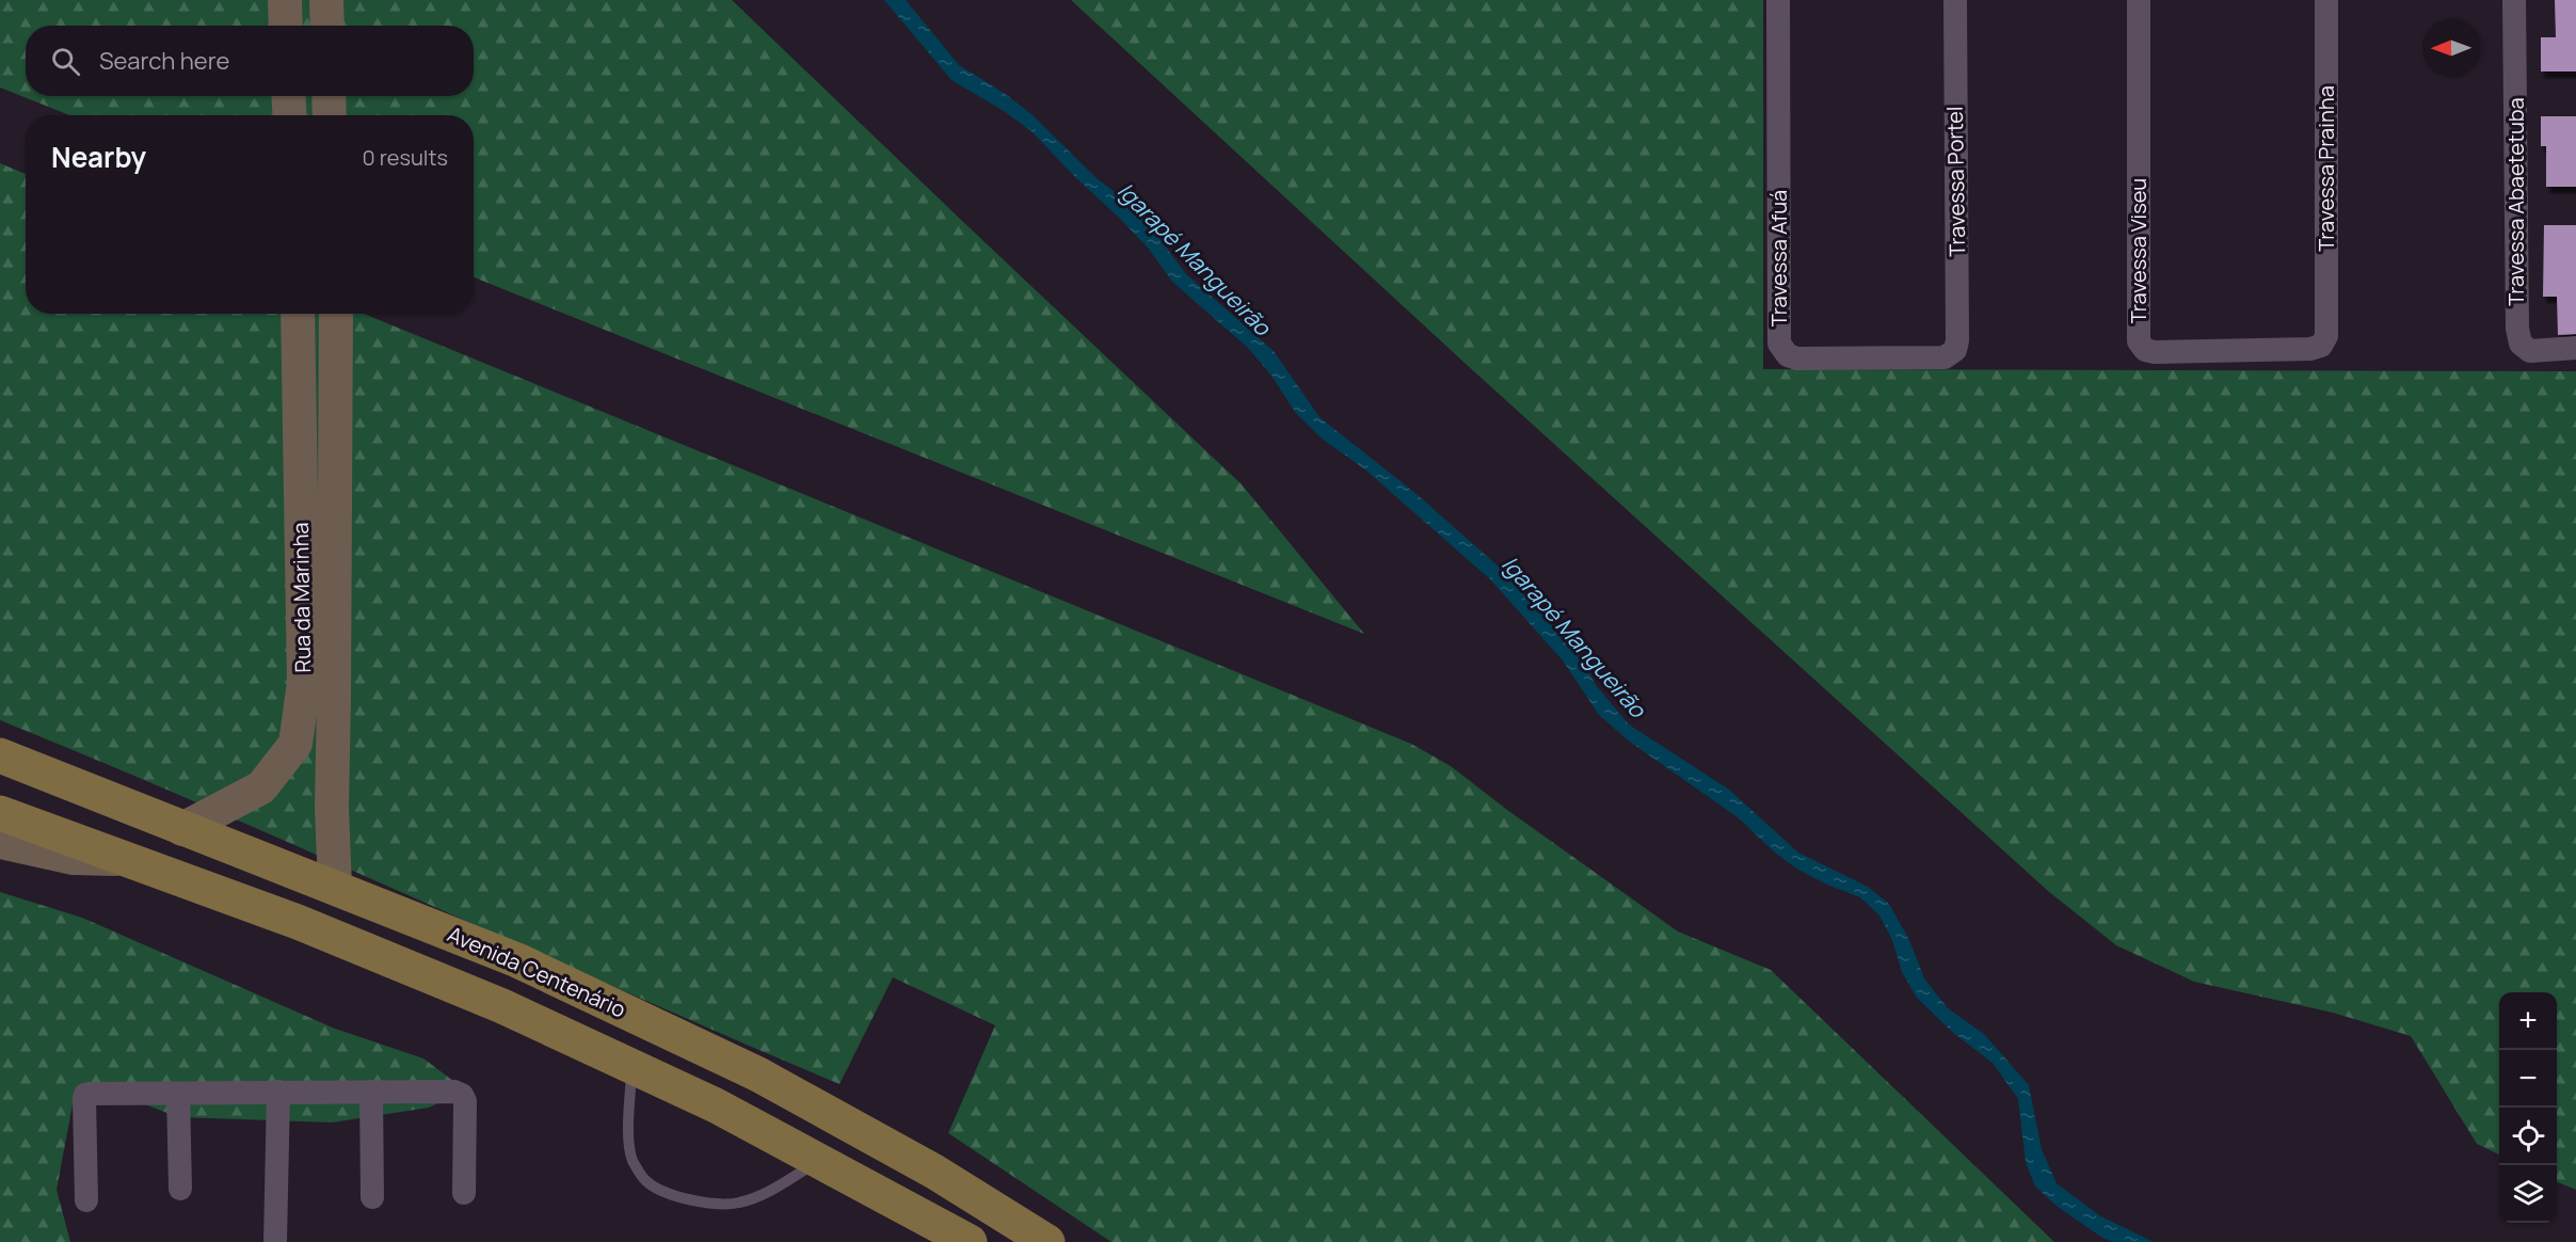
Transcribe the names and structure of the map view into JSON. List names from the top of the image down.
{
  "streets": {
    "main road": ["Rua da Marinha", "Avenida Centenário"],
    "street": [
      "Travessa Prainha",
      "Travessa Portel",
      "Travessa Abaetetuba",
      "Travessa Viseu",
      "Travessa Afuá"
    ]
  },
  "crossings": [
    ["Travessa Prainha", "Travessa Viseu"],
    ["Travessa Portel", "Travessa Afuá"],
    ["Rua da Marinha", "Avenida Centenário"]
  ],
  "water": ["Igarapé Mangueirão"],
  "north": "left",
  "page": {
    "search": "Search here",
    "heading": ["Nearby", "0 results"],
    "map_buttons": ["+", "−"]
  }
}
